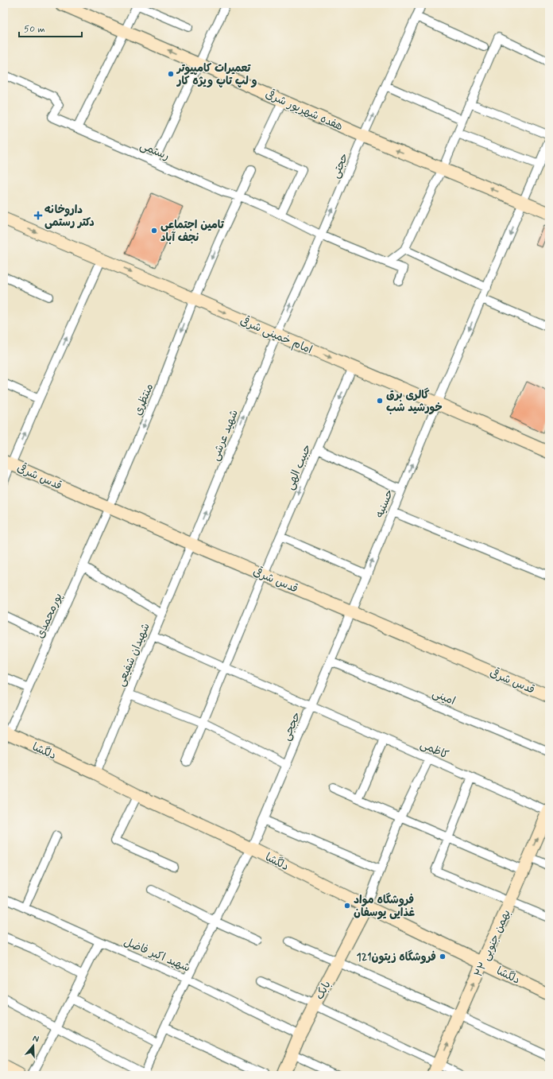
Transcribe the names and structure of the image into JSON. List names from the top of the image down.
{
  "streets": {
    "street": [
      "هفده شهریور شرقی",
      "رستمی",
      "حجتی",
      "امام خمینی شرقی",
      "منتظری",
      "شهید عرشی",
      "حبیب الهی",
      "قدس شرقی",
      "حسنیه",
      "پورمحمدی",
      "شهیدان شفیعی",
      "امینی",
      "حججی",
      "کاظمی",
      "دلگشا",
      "۲۲ بهمن جنوبی",
      "شهید اکبر فاضل",
      "بابک"
    ]
  },
  "crossings": [
    ["هفده شهریور شرقی", "حجتی"],
    ["هفده شهریور شرقی", "حسنیه"],
    ["رستمی", "حجتی"],
    ["رستمی", "منتظری"],
    ["حجتی", "امام خمینی شرقی"],
    ["حجتی", "شهید عرشی"],
    ["امام خمینی شرقی", "منتظری"],
    ["امام خمینی شرقی", "شهید عرشی"],
    ["امام خمینی شرقی", "حبیب الهی"],
    ["امام خمینی شرقی", "حسنیه"],
    ["منتظری", "قدس شرقی"],
    ["منتظری", "پورمحمدی"],
    ["شهید عرشی", "قدس شرقی"],
    ["شهید عرشی", "شهیدان شفیعی"],
    ["حبیب الهی", "قدس شرقی"],
    ["حبیب الهی", "کاظمی"],
    ["قدس شرقی", "حسنیه"],
    ["قدس شرقی", "پورمحمدی"],
    ["قدس شرقی", "شهیدان شفیعی"],
    ["قدس شرقی", "حججی"],
    ["حسنیه", "حججی"],
    ["پورمحمدی", "دلگشا"],
    ["شهیدان شفیعی", "کاظمی"],
    ["شهیدان شفیعی", "دلگشا"],
    ["امینی", "حججی"],
    ["حججی", "کاظمی"],
    ["حججی", "دلگشا"],
    ["حججی", "شهید اکبر فاضل"],
    ["کاظمی", "۲۲ بهمن جنوبی"],
    ["دلگشا", "۲۲ بهمن جنوبی"],
    ["دلگشا", "بابک"],
    ["شهید اکبر فاضل", "بابک"]
  ],
  "one_way": [
    "حجتی",
    "امام خمینی شرقی",
    "منتظری",
    "شهید عرشی",
    "حبیب الهی"
  ],
  "places": {
    "other": [
      "تعمیرات کامپیوتر و لپ تاپ ویژه کار",
      "تامین اجتماعی نجف آباد",
      "گالری برق خورشید شب",
      "فروشگاه مواد غذایی یوسفان",
      "فروشگاه زیتون121"
    ],
    "health": ["داروخانه دکتر رستمی"]
  },
  "scale_bar": "50 m",
  "north": "top"
}
